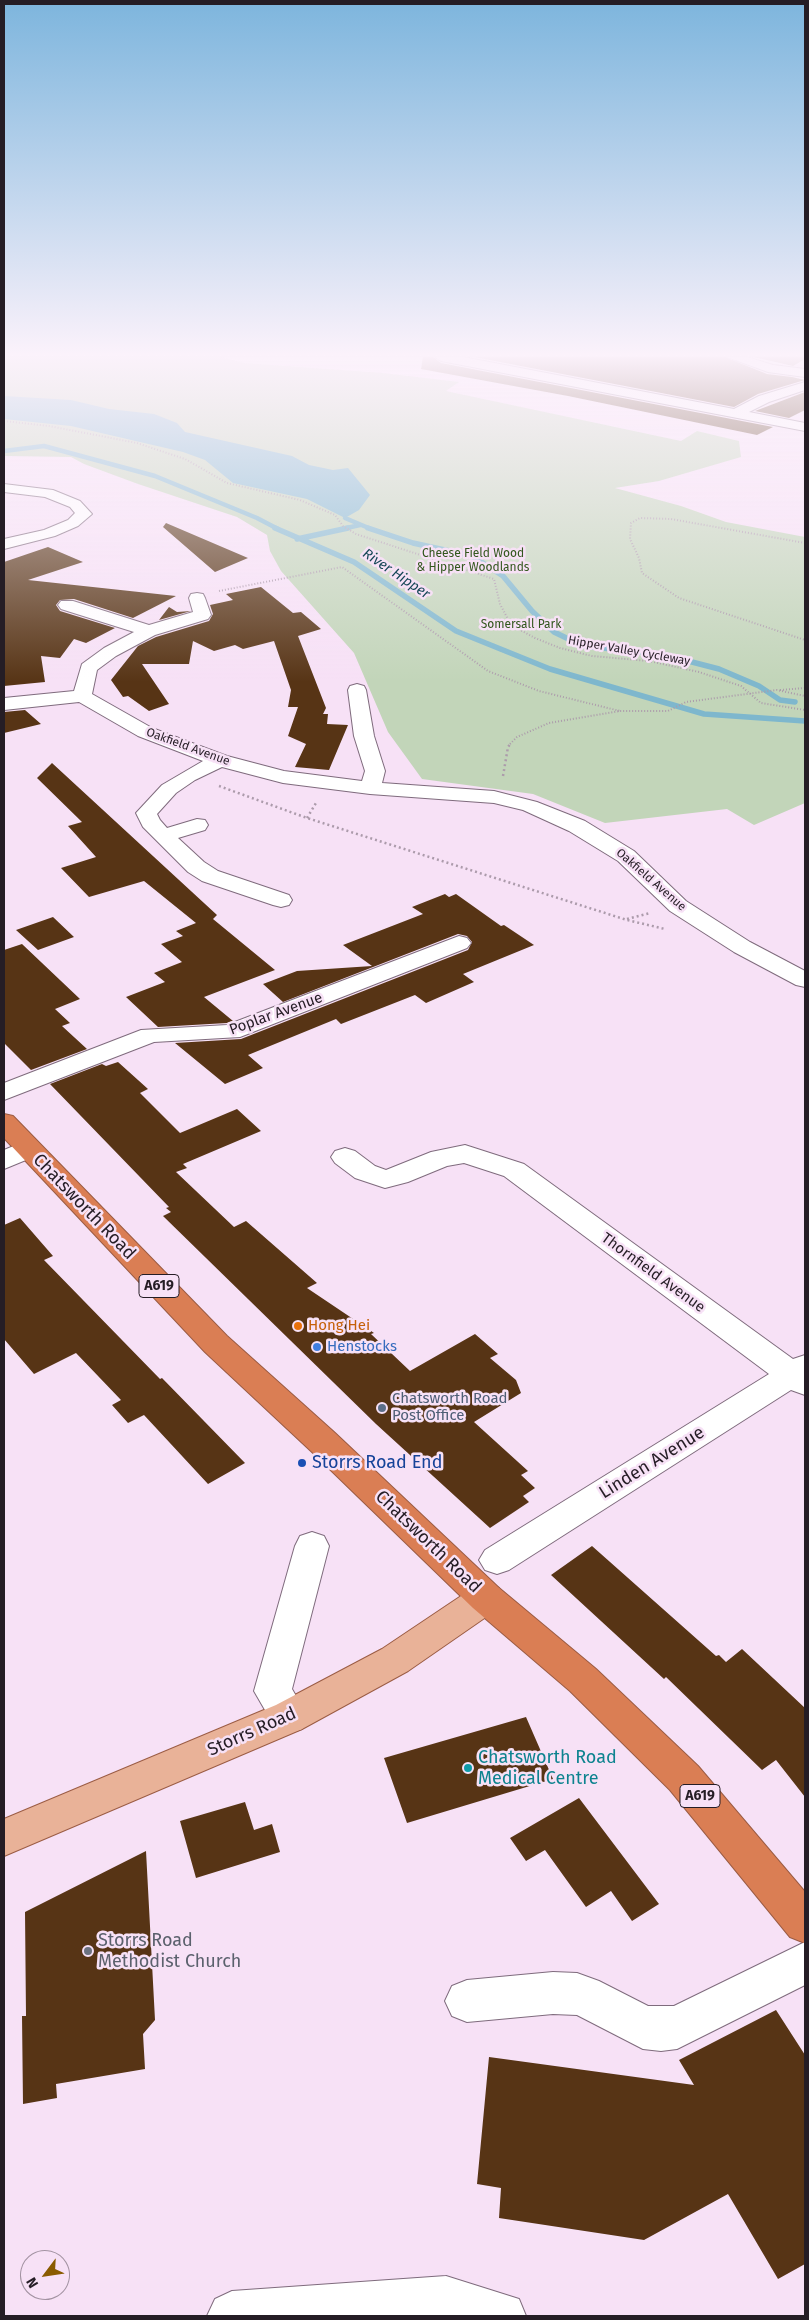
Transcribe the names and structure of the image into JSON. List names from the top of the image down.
{
  "streets": {
    "highway": ["Chatsworth Road", "A619"],
    "main road": ["Storrs Road"],
    "street": [
      "Oakfield Avenue",
      "Poplar Avenue",
      "Thornfield Avenue",
      "Linden Avenue"
    ],
    "path": ["Hipper Valley Cycleway"]
  },
  "crossings": [
    ["Chatsworth Road", "Storrs Road"],
    ["Thornfield Avenue", "Linden Avenue"]
  ],
  "water": ["River Hipper"],
  "parks": ["Cheese Field Wood & Hipper Woodlands", "Somersall Park"],
  "places": [
    "Hong Hei",
    "Henstocks",
    "Chatsworth Road Post Office",
    "Storrs Road End",
    "Chatsworth Road Medical Centre",
    "Storrs Road Methodist Church"
  ],
  "north": "bottom left"
}
